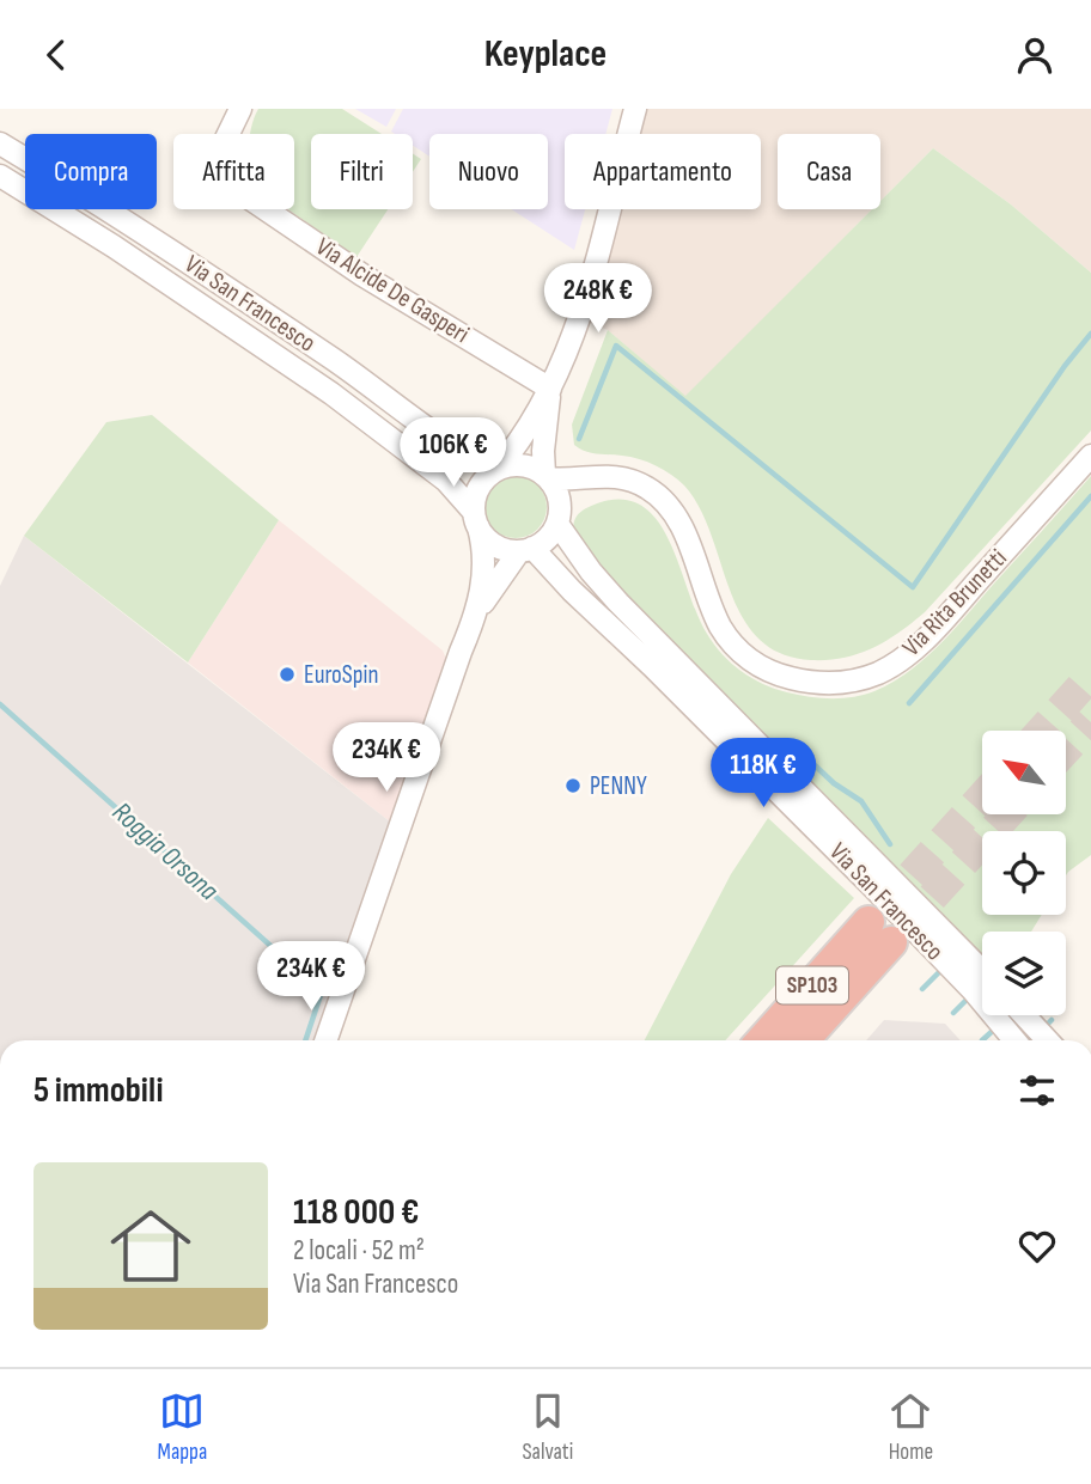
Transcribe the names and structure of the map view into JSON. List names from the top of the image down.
{
  "streets": {
    "highway": ["SP103"],
    "street": ["Via Alcide De Gasperi", "Via San Francesco", "Via Rita Brunetti"]
  },
  "water": ["Roggia Orsona"],
  "places": ["EuroSpin", "PENNY"],
  "north": "top left",
  "page": {
    "header": "Keyplace",
    "chip": [
      "Compra",
      "Affitta",
      "Filtri",
      "Nuovo",
      "Appartamento",
      "Casa"
    ],
    "price": [
      "248K €",
      "106K €",
      "234K €",
      "118K €",
      "234K €"
    ],
    "heading": "5 immobili",
    "list": [
      {
        "name": "118 000 €",
        "note": "2 locali · 52 m² · Via San Francesco"
      }
    ],
    "tabs": ["Mappa", "Salvati", "Home"]
  }
}
